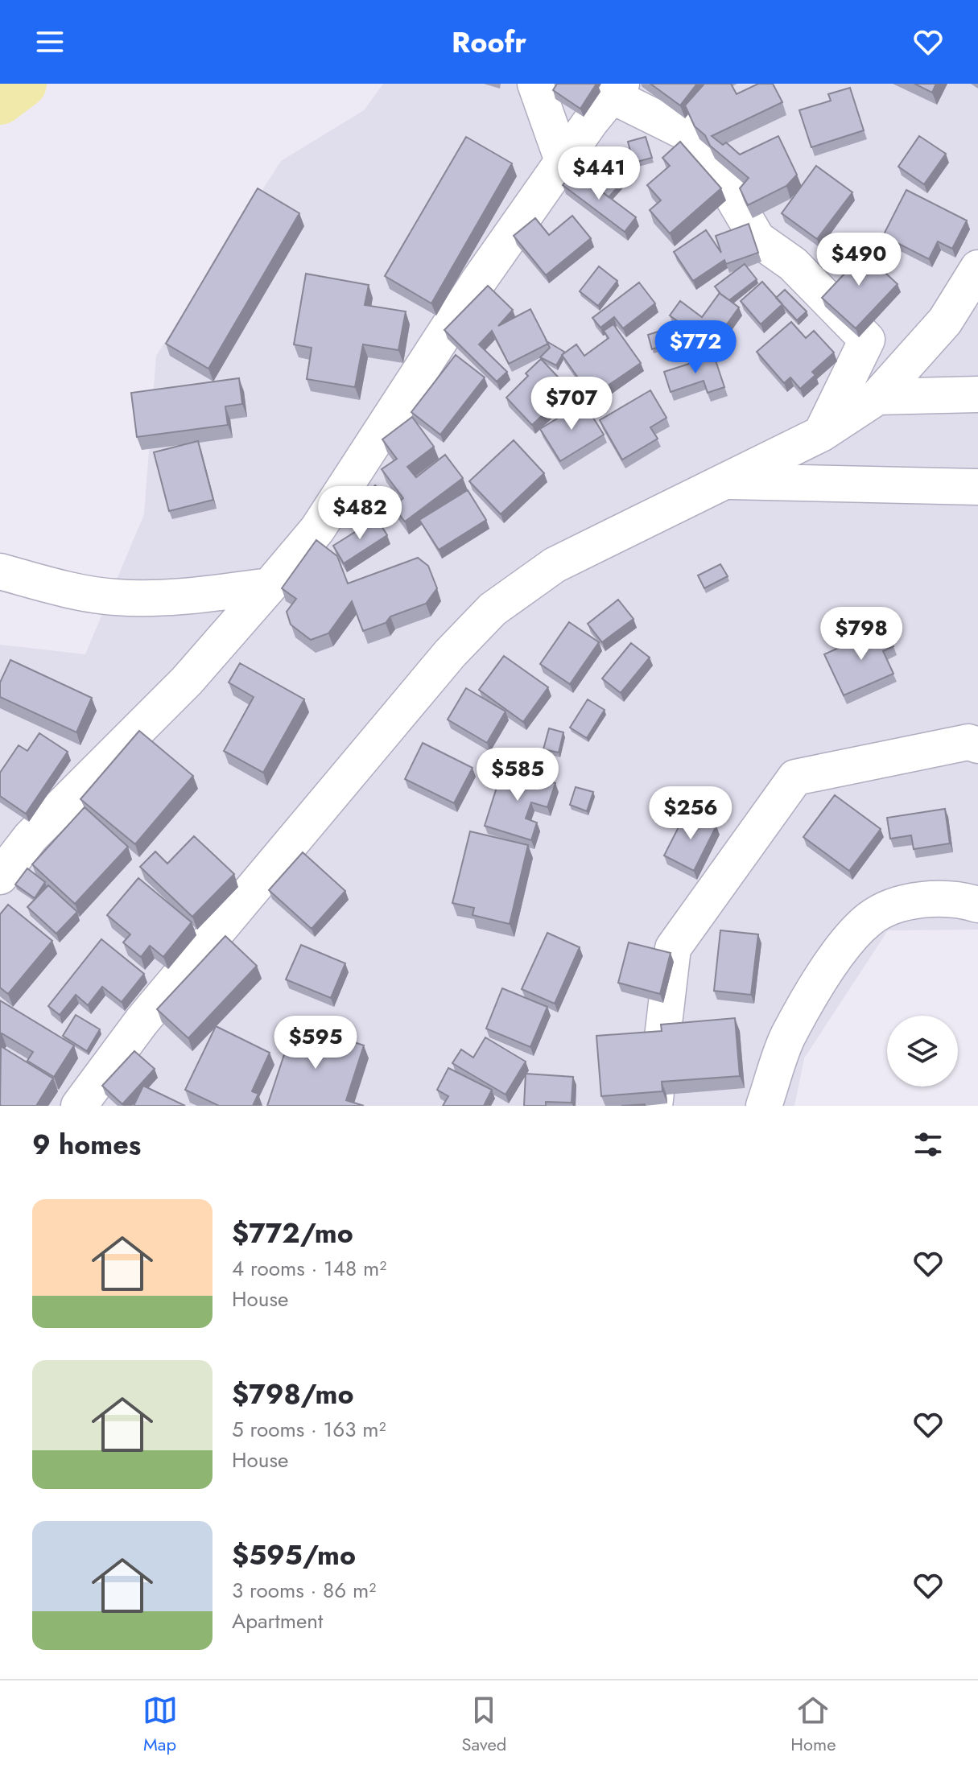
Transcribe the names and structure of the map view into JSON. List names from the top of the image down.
{
  "page": {
    "header": "Roofr",
    "price": [
      "$441",
      "$490",
      "$772",
      "$707",
      "$482",
      "$798",
      "$585",
      "$256",
      "$595"
    ],
    "heading": "9 homes",
    "list": [
      {
        "name": "$772/mo",
        "note": "4 rooms · 148 m² · House"
      },
      {
        "name": "$798/mo",
        "note": "5 rooms · 163 m² · House"
      },
      {
        "name": "$595/mo",
        "note": "3 rooms · 86 m² · Apartment"
      }
    ],
    "tabs": ["Map", "Saved", "Home"]
  }
}
